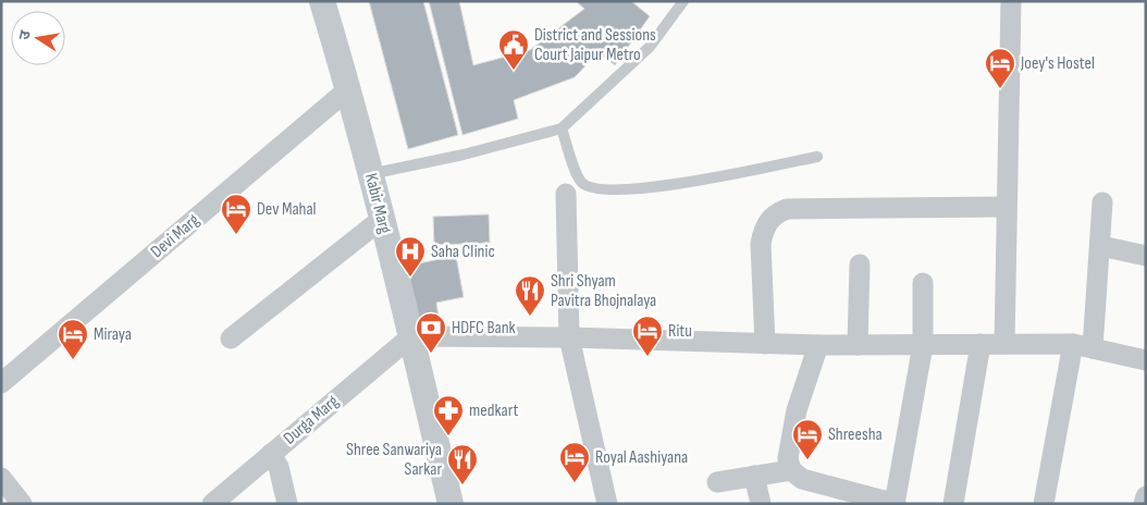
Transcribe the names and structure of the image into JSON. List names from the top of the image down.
{
  "streets": {
    "street": ["Kabir Marg", "Devi Marg", "Durga Marg"]
  },
  "crossings": [
    ["Kabir Marg", "Devi Marg"],
    ["Kabir Marg", "Durga Marg"]
  ],
  "places": {
    "public building": ["District and Sessions Court Jaipur Metro"],
    "hotel": [
      "Joey's Hostel",
      "Dev Mahal",
      "Ritu",
      "Miraya",
      "Shreesha",
      "Royal Aashiyana"
    ],
    "hospital": ["Saha Clinic"],
    "restaurant": ["Shri Shyam Pavitra Bhojnalaya", "Shree Sanwariya Sarkar"],
    "bank": ["HDFC Bank"],
    "pharmacy": ["medkart"]
  },
  "north": "left"
}
